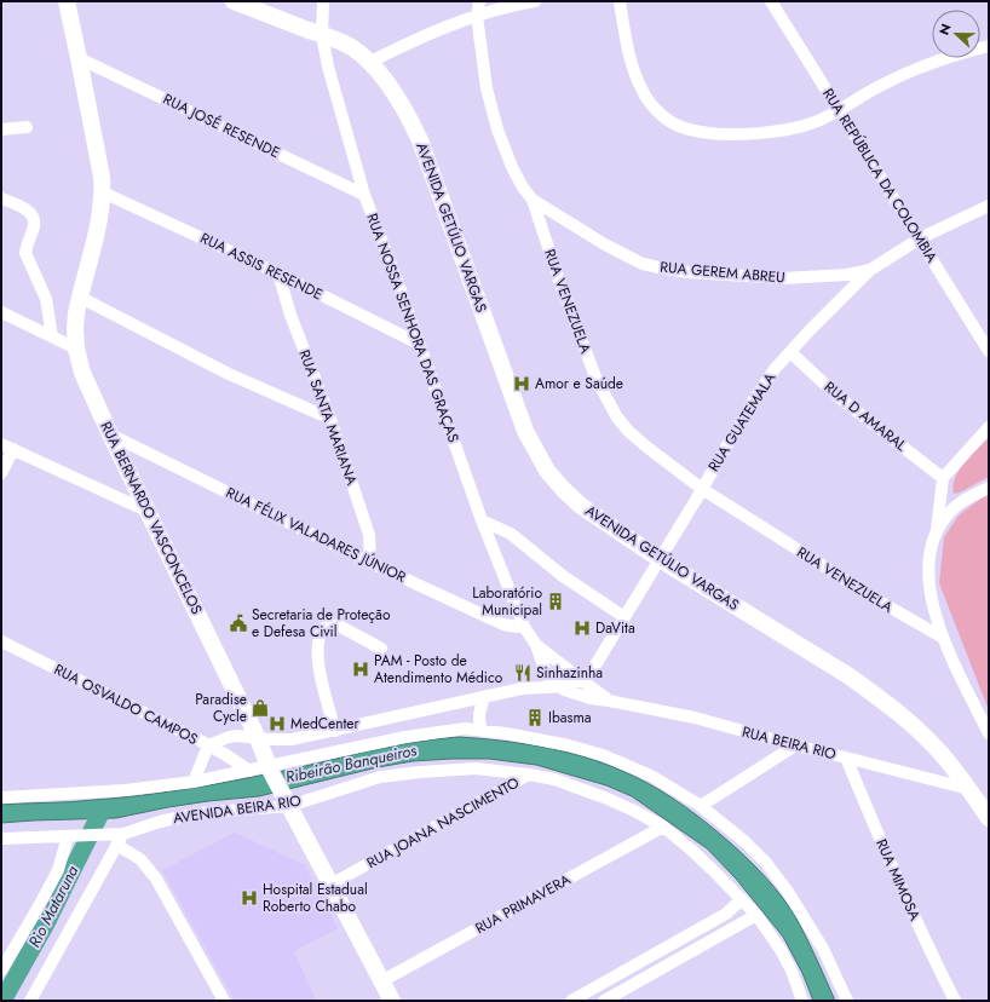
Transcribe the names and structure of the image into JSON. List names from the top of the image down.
{
  "streets": {
    "main road": ["AVENIDA GETÚLIO VARGAS", "RUA BERNARDO VASCONCELOS"],
    "street": [
      "RUA JOSÉ RESENDE",
      "RUA REPÚBLICA DA COLOMBIA",
      "RUA ASSIS RESENDE",
      "RUA GEREM ABREU",
      "RUA VENEZUELA",
      "RUA NOSSA SENHORA DAS GRAÇAS",
      "RUA D AMARAL",
      "RUA SANTA MARIANA",
      "RUA GUATEMALA",
      "RUA FÉLIX VALADARES JÚNIOR",
      "RUA OSVALDO CAMPOS",
      "RUA BEIRA RIO",
      "AVENIDA BEIRA RIO",
      "RUA JOANA NASCIMENTO",
      "RUA MIMOSA",
      "RUA PRIMAVERA"
    ]
  },
  "crossings": [
    ["RUA JOSÉ RESENDE", "RUA NOSSA SENHORA DAS GRAÇAS"],
    ["RUA JOSÉ RESENDE", "RUA BERNARDO VASCONCELOS"],
    ["RUA REPÚBLICA DA COLOMBIA", "RUA GUATEMALA"],
    ["AVENIDA GETÚLIO VARGAS", "RUA NOSSA SENHORA DAS GRAÇAS"],
    ["AVENIDA GETÚLIO VARGAS", "RUA GUATEMALA"],
    ["AVENIDA GETÚLIO VARGAS", "RUA BEIRA RIO"],
    ["RUA ASSIS RESENDE", "RUA NOSSA SENHORA DAS GRAÇAS"],
    ["RUA ASSIS RESENDE", "RUA SANTA MARIANA"],
    ["RUA ASSIS RESENDE", "RUA BERNARDO VASCONCELOS"],
    ["RUA GEREM ABREU", "RUA VENEZUELA"],
    ["RUA GEREM ABREU", "RUA GUATEMALA"],
    ["RUA VENEZUELA", "RUA GUATEMALA"],
    ["RUA NOSSA SENHORA DAS GRAÇAS", "RUA FÉLIX VALADARES JÚNIOR"],
    ["RUA NOSSA SENHORA DAS GRAÇAS", "RUA BEIRA RIO"],
    ["RUA D AMARAL", "RUA GUATEMALA"],
    ["RUA SANTA MARIANA", "RUA FÉLIX VALADARES JÚNIOR"],
    ["RUA GUATEMALA", "RUA BEIRA RIO"],
    ["RUA BERNARDO VASCONCELOS", "RUA FÉLIX VALADARES JÚNIOR"],
    ["RUA BERNARDO VASCONCELOS", "RUA BEIRA RIO"],
    ["RUA BERNARDO VASCONCELOS", "AVENIDA BEIRA RIO"],
    ["RUA BERNARDO VASCONCELOS", "RUA JOANA NASCIMENTO"],
    ["RUA BERNARDO VASCONCELOS", "RUA PRIMAVERA"],
    ["RUA OSVALDO CAMPOS", "RUA BEIRA RIO"],
    ["RUA BEIRA RIO", "RUA MIMOSA"],
    ["AVENIDA BEIRA RIO", "RUA JOANA NASCIMENTO"],
    ["AVENIDA BEIRA RIO", "RUA PRIMAVERA"]
  ],
  "water": ["Ribeirão Banqueiros", "Rio Mataruna"],
  "places": {
    "hospital": [
      "Amor e Saúde",
      "DaVita",
      "PAM - Posto de Atendimento Médico",
      "MedCenter",
      "Hospital Estadual Roberto Chabo"
    ],
    "building": ["Laboratório Municipal", "Ibasma"],
    "public building": ["Secretaria de Proteção e Defesa Civil"],
    "restaurant": ["Sinhazinha"],
    "shop": ["Paradise Cycle"]
  },
  "north": "left"
}
